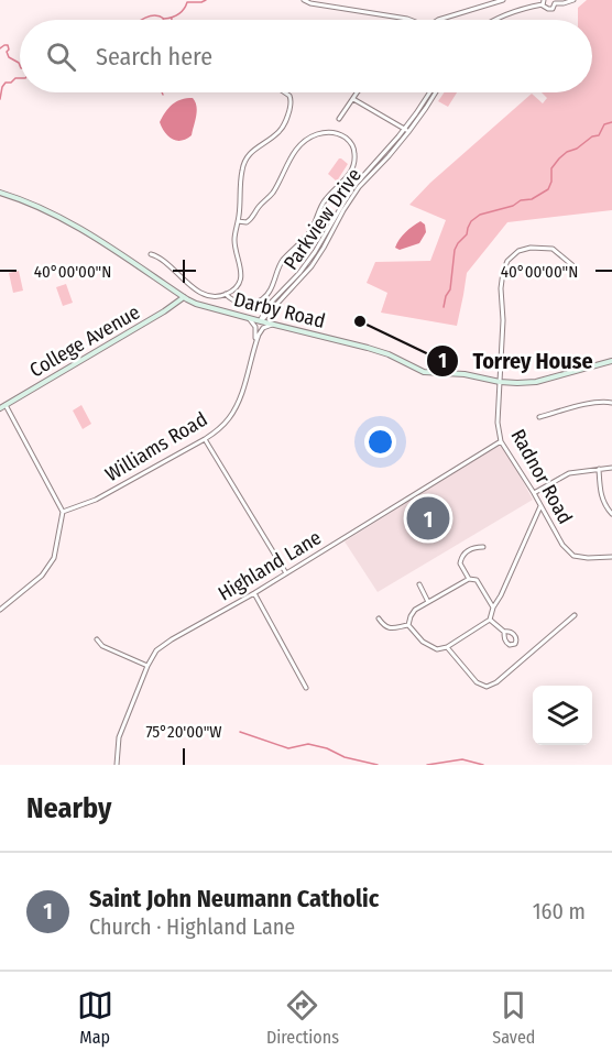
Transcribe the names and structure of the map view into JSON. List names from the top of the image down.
{
  "streets": {
    "main road": ["Darby Road", "College Avenue"],
    "street": [
      "Parkview Drive",
      "Williams Road",
      "Radnor Road",
      "Highland Lane"
    ]
  },
  "crossings": [
    ["Parkview Drive", "Darby Road"],
    ["Darby Road", "College Avenue"],
    ["Darby Road", "Williams Road"],
    ["Darby Road", "Radnor Road"],
    ["Radnor Road", "Highland Lane"]
  ],
  "places": ["Torrey House"],
  "page": {
    "search": "Search here",
    "pins": "1",
    "heading": "Nearby",
    "list": [
      {
        "mark": "1",
        "name": "Saint John Neumann Catholic",
        "note": "Church · Highland Lane",
        "value": "160 m"
      }
    ],
    "nav": ["Map", "Directions", "Saved"]
  },
  "coordinates": ["40°00'00\"N", "75°20'00\"W"]
}
